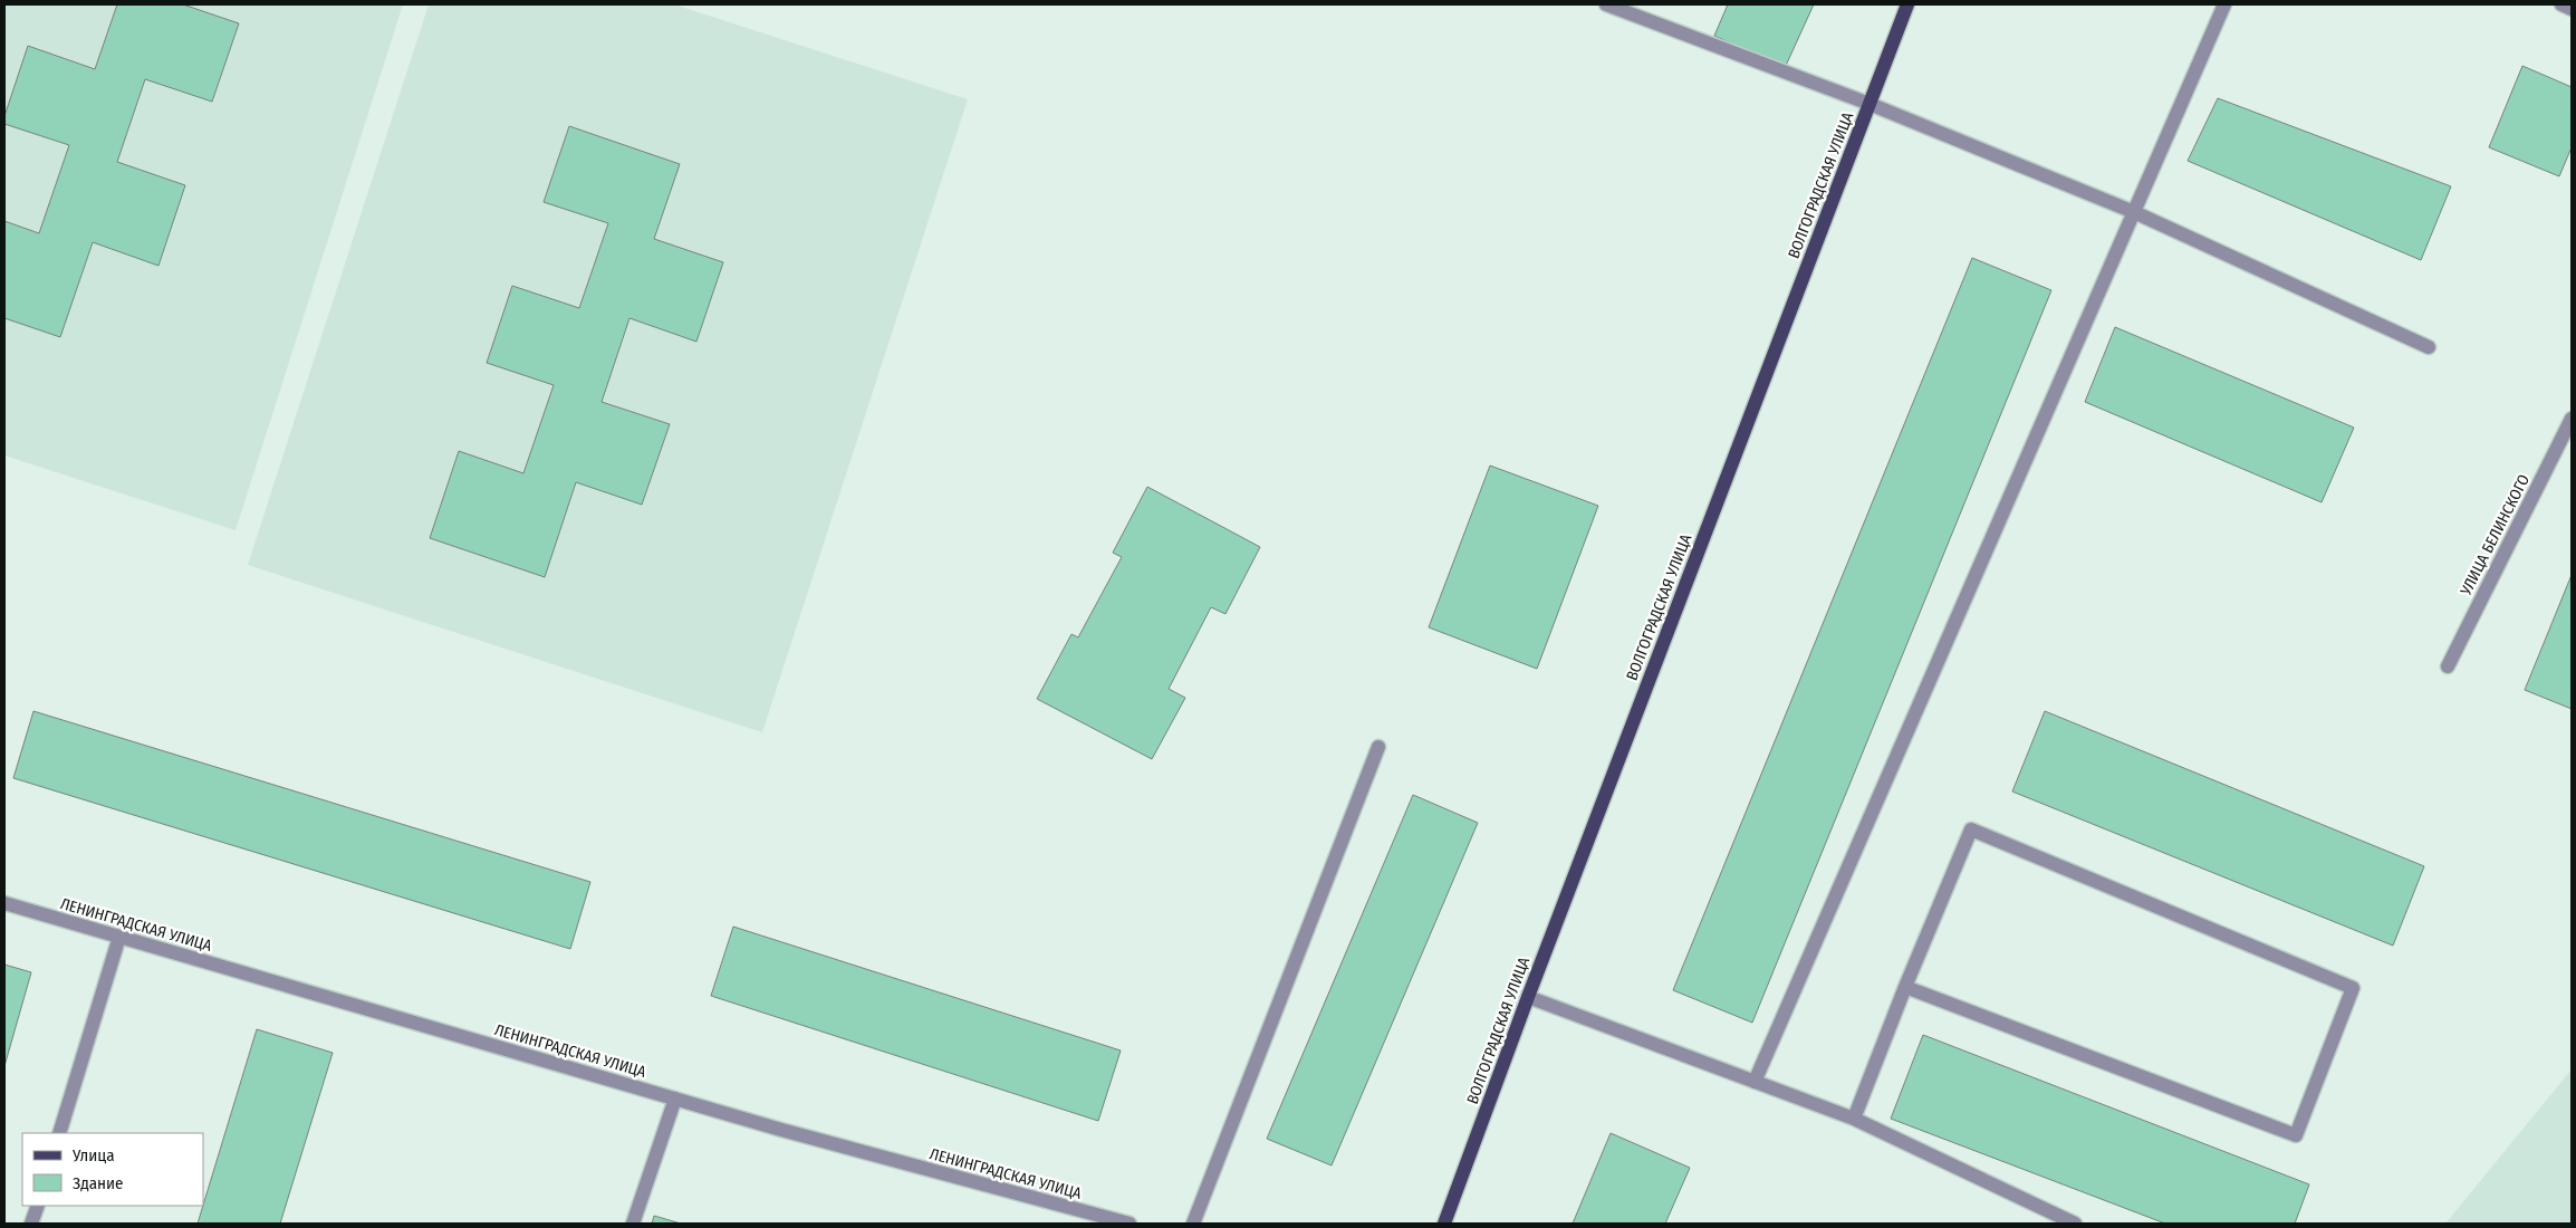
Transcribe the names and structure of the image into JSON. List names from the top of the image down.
{
  "streets": {
    "main road": ["ВОЛГОГРАДСКАЯ УЛИЦА"],
    "street": ["УЛИЦА БЕЛИНСКОГО", "ЛЕНИНГРАДСКАЯ УЛИЦА"]
  },
  "legend": ["Улица", "Здание"]
}
